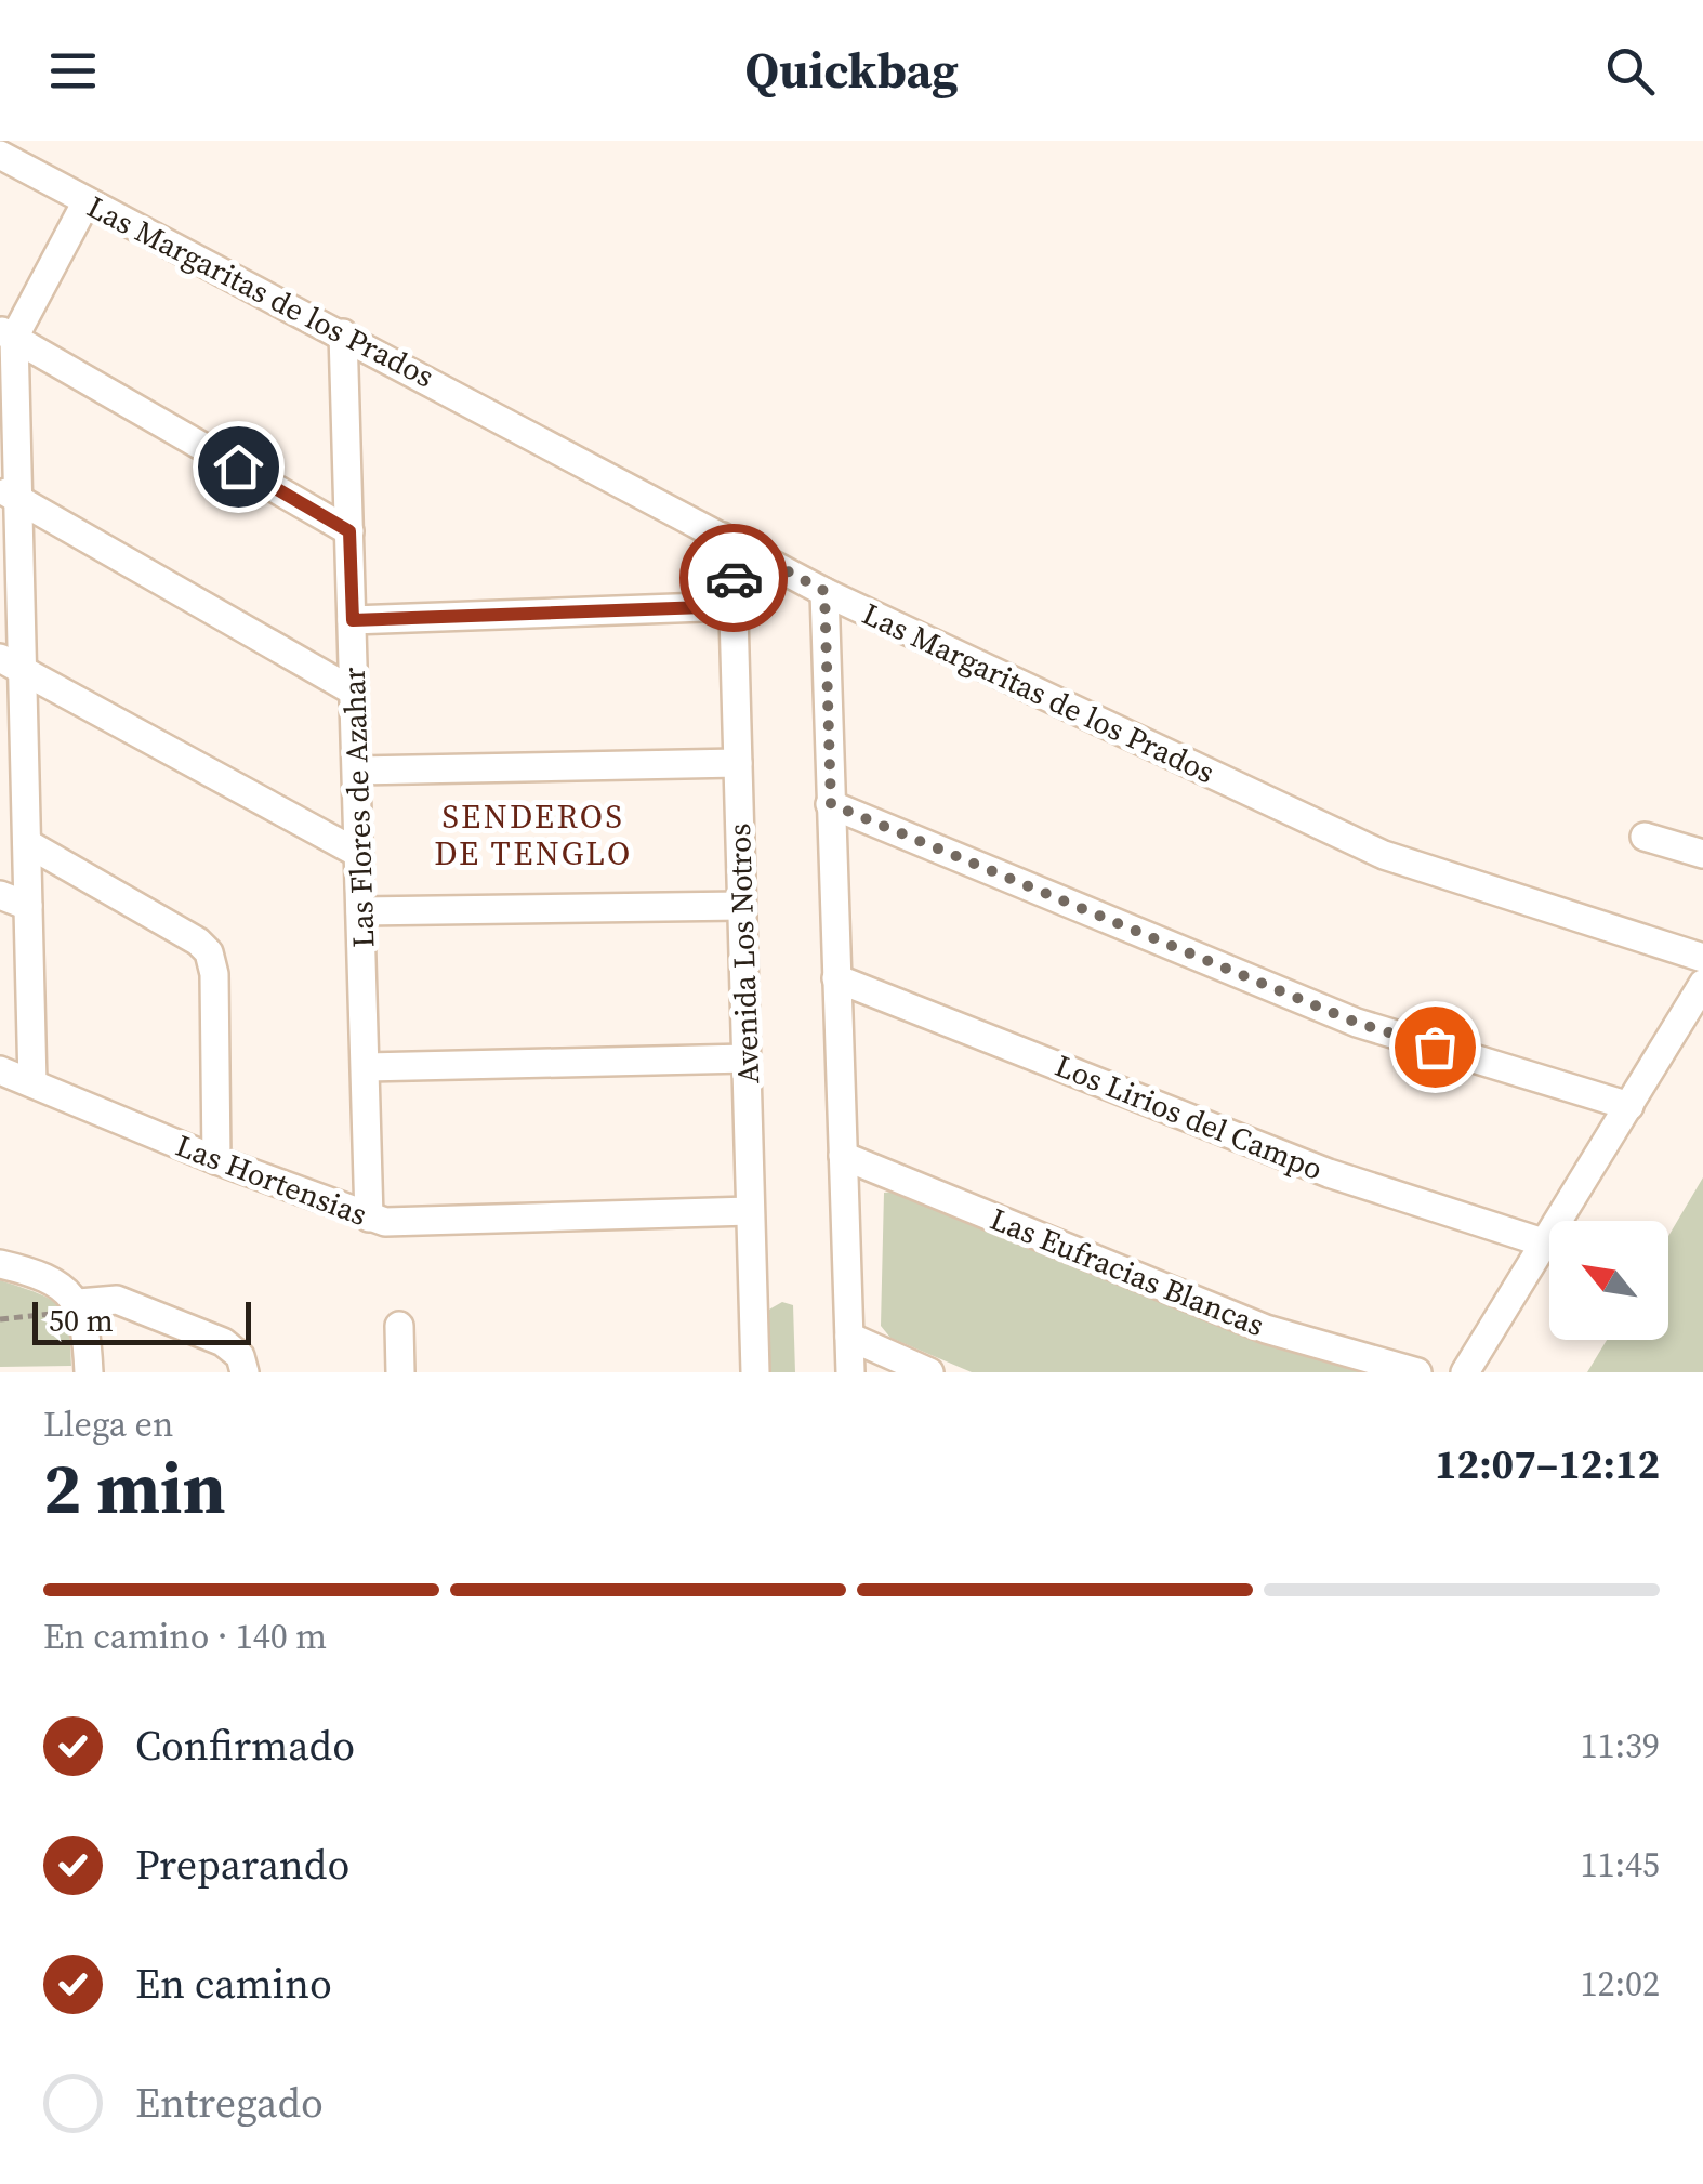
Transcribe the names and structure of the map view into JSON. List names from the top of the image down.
{
  "streets": {
    "street": [
      "Las Margaritas de los Prados",
      "Las Flores de Azahar",
      "Avenida Los Notros",
      "Los Lirios del Campo",
      "Las Hortensias",
      "Las Eufracias Blancas"
    ]
  },
  "crossings": [
    ["Las Margaritas de los Prados", "Las Flores de Azahar"],
    ["Las Margaritas de los Prados", "Avenida Los Notros"],
    ["Las Flores de Azahar", "Las Hortensias"],
    ["Avenida Los Notros", "Las Hortensias"]
  ],
  "districts": ["SENDEROS DE TENGLO"],
  "scale_bar": "50 m",
  "north": "top left",
  "page": {
    "header": "Quickbag",
    "scale": "50 m",
    "heading": ["2 min", "Llega en", "12:07–12:12"],
    "bar": "En camino · 140 m",
    "list": [
      ["Confirmado", "11:39"],
      ["Preparando", "11:45"],
      ["En camino", "12:02"],
      "Entregado"
    ]
  }
}
